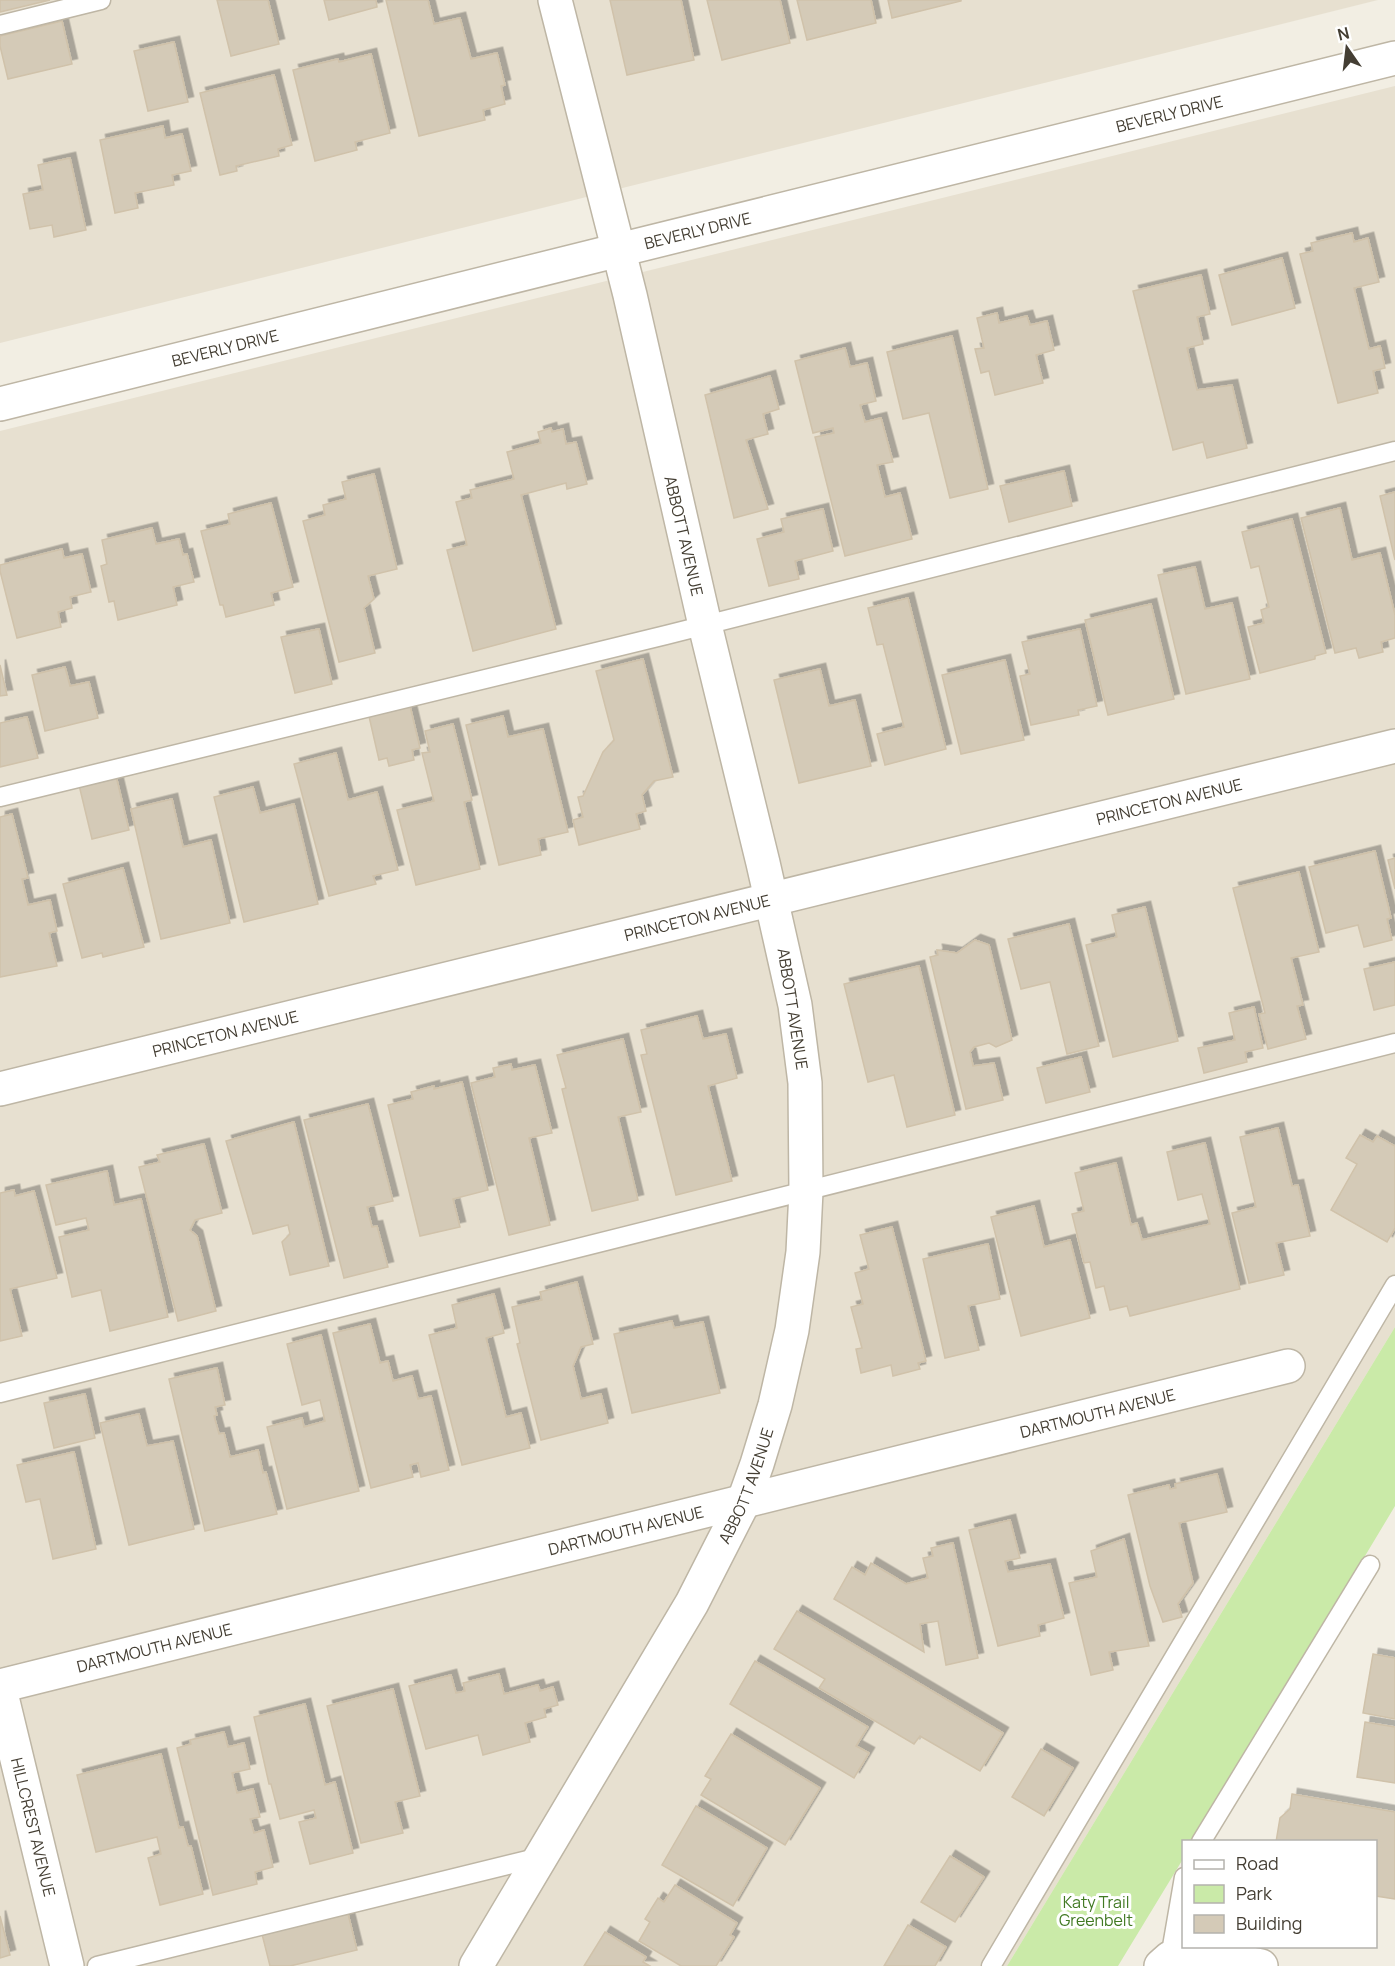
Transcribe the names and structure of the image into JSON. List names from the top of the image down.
{
  "streets": {
    "street": [
      "BEVERLY DRIVE",
      "ABBOTT AVENUE",
      "PRINCETON AVENUE",
      "DARTMOUTH AVENUE",
      "HILLCREST AVENUE"
    ]
  },
  "crossings": [
    ["BEVERLY DRIVE", "ABBOTT AVENUE"],
    ["ABBOTT AVENUE", "PRINCETON AVENUE"],
    ["ABBOTT AVENUE", "DARTMOUTH AVENUE"],
    ["DARTMOUTH AVENUE", "HILLCREST AVENUE"]
  ],
  "parks": ["Katy Trail Greenbelt"],
  "legend": ["Road", "Park", "Building"],
  "north": "top"
}
